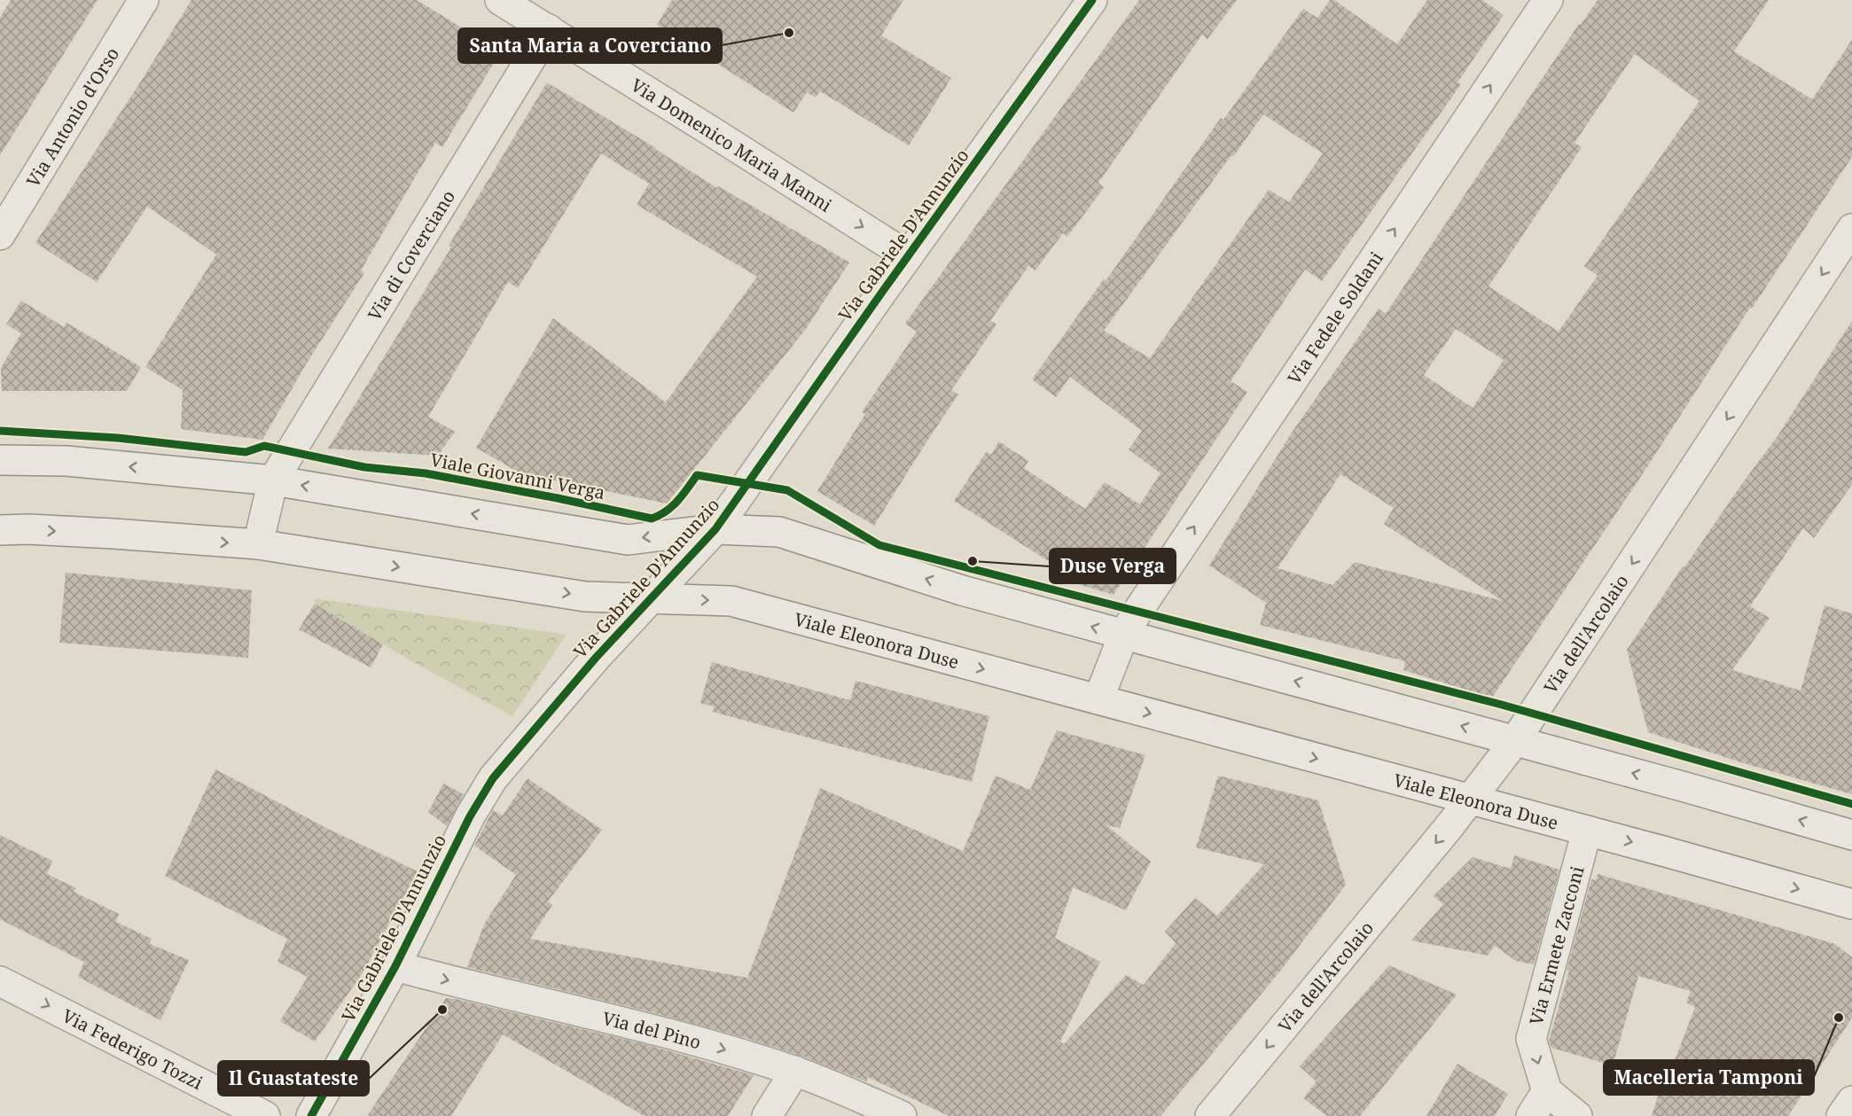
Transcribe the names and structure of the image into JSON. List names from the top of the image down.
{
  "streets": {
    "street": [
      "Via Antonio d'Orso",
      "Via Domenico Maria Manni",
      "Via Gabriele D'Annunzio",
      "Via di Coverciano",
      "Via Fedele Soldani",
      "Via dell'Arcolaio",
      "Viale Eleonora Duse",
      "Via Ermete Zacconi",
      "Via del Pino",
      "Via Federigo Tozzi"
    ],
    "cycle path": ["Viale Giovanni Verga"]
  },
  "crossings": [
    ["Via Domenico Maria Manni", "Via Gabriele D'Annunzio"],
    ["Via Domenico Maria Manni", "Via di Coverciano"],
    ["Via Gabriele D'Annunzio", "Viale Eleonora Duse"],
    ["Via Gabriele D'Annunzio", "Via del Pino"],
    ["Via dell'Arcolaio", "Viale Eleonora Duse"],
    ["Viale Eleonora Duse", "Via Ermete Zacconi"]
  ],
  "one_way": [
    "Via Domenico Maria Manni",
    "Via Fedele Soldani",
    "Via dell'Arcolaio",
    "Via Ermete Zacconi",
    "Via del Pino",
    "Via Federigo Tozzi"
  ],
  "places": [
    "Santa Maria a Coverciano",
    "Duse Verga",
    "Il Guastateste",
    "Macelleria Tamponi"
  ]
}
